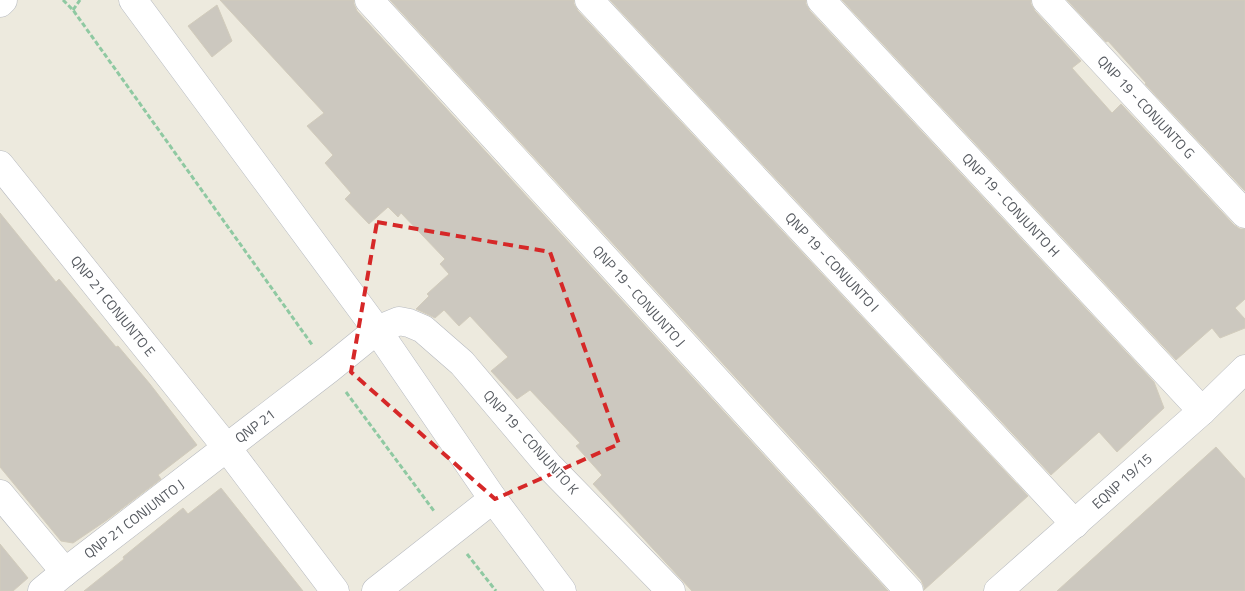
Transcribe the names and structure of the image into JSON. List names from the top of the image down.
{
  "streets": {
    "street": [
      "QNP 19 - CONJUNTO G",
      "QNP 19 - CONJUNTO H",
      "QNP 19 - CONJUNTO I",
      "QNP 19 - CONJUNTO J",
      "QNP 21 CONJUNTO E",
      "QNP 21",
      "QNP 19 - CONJUNTO K",
      "EQNP 19/15",
      "QNP 21 CONJUNTO J"
    ]
  },
  "crossings": [
    ["QNP 19 - CONJUNTO H", "EQNP 19/15"],
    ["QNP 19 - CONJUNTO I", "EQNP 19/15"],
    ["QNP 21 CONJUNTO E", "QNP 21"],
    ["QNP 21 CONJUNTO E", "QNP 21 CONJUNTO J"],
    ["QNP 21", "QNP 19 - CONJUNTO K"],
    ["QNP 21", "QNP 21 CONJUNTO J"]
  ]
}
